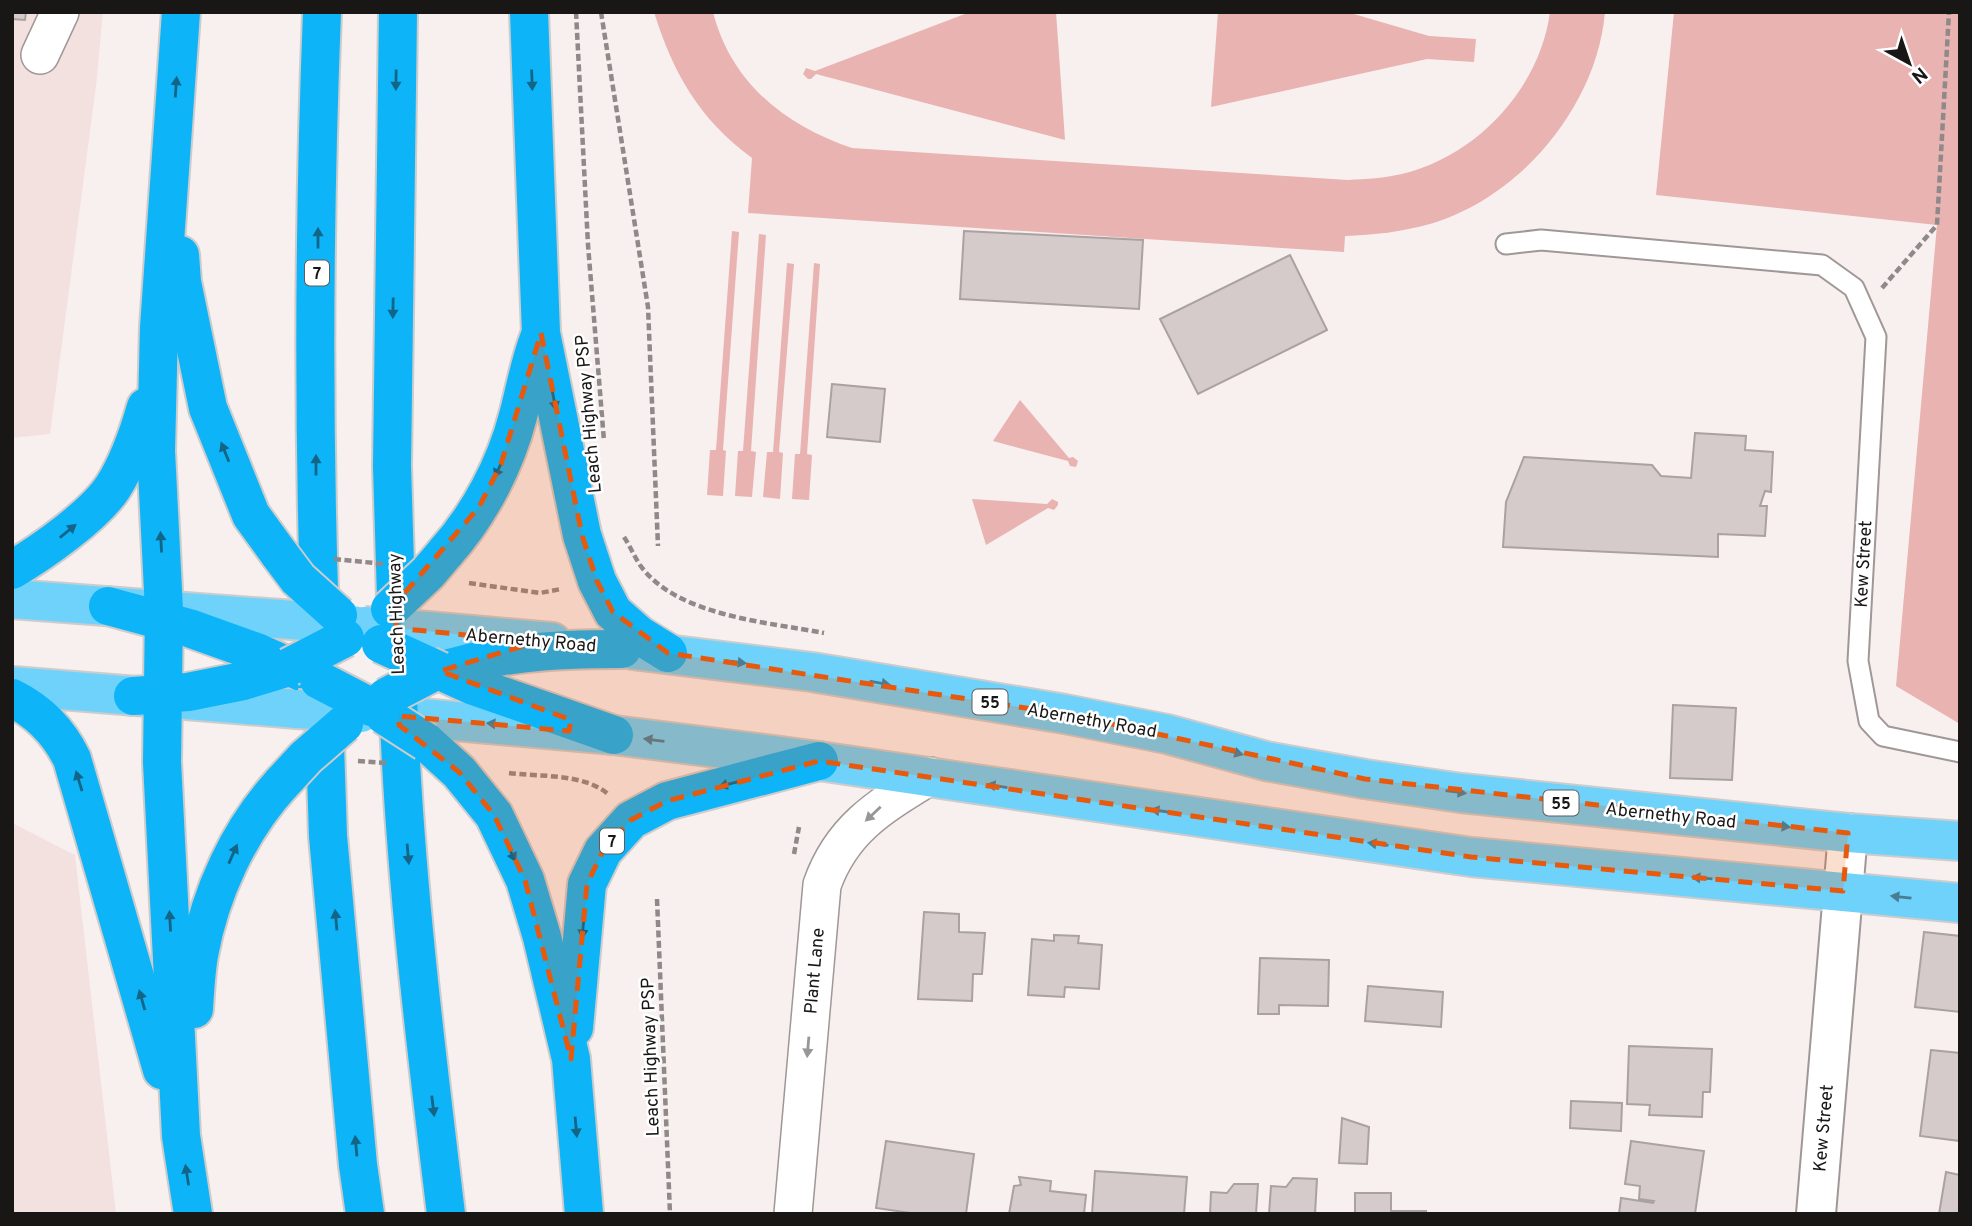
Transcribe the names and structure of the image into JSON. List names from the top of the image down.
{
  "streets": {
    "highway": ["7", "Leach Highway"],
    "main road": ["Abernethy Road", "55"],
    "street": ["Kew Street", "Plant Lane"],
    "path": ["Leach Highway PSP"]
  },
  "crossings": [
    ["Kew Street", "Abernethy Road"]
  ],
  "one_way": ["Plant Lane"],
  "north": "bottom right"
}
